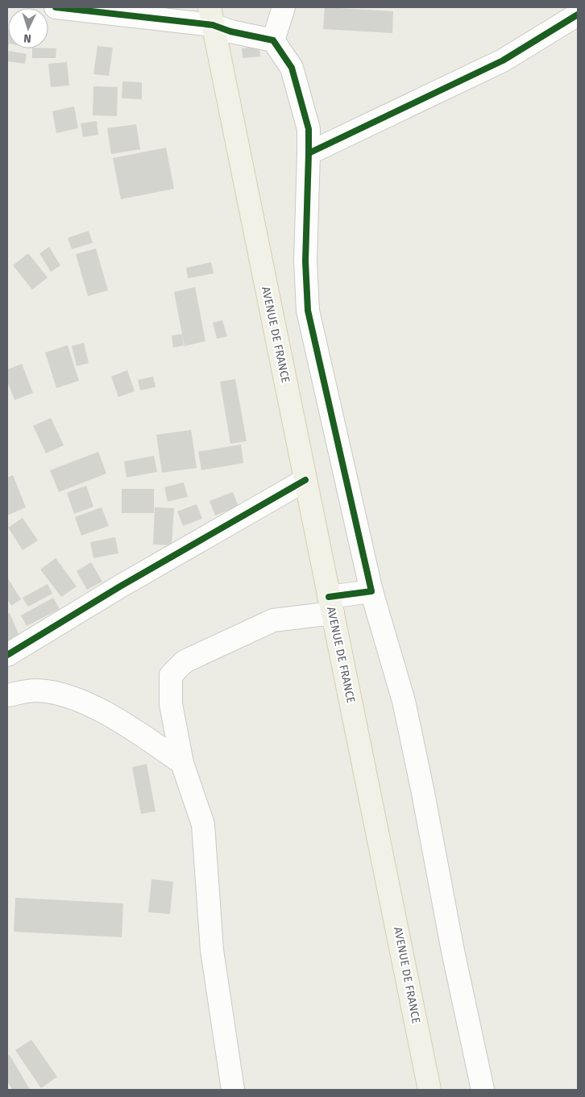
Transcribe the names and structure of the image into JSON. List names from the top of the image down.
{
  "streets": {
    "main road": ["AVENUE DE FRANCE"]
  },
  "north": "bottom"
}
